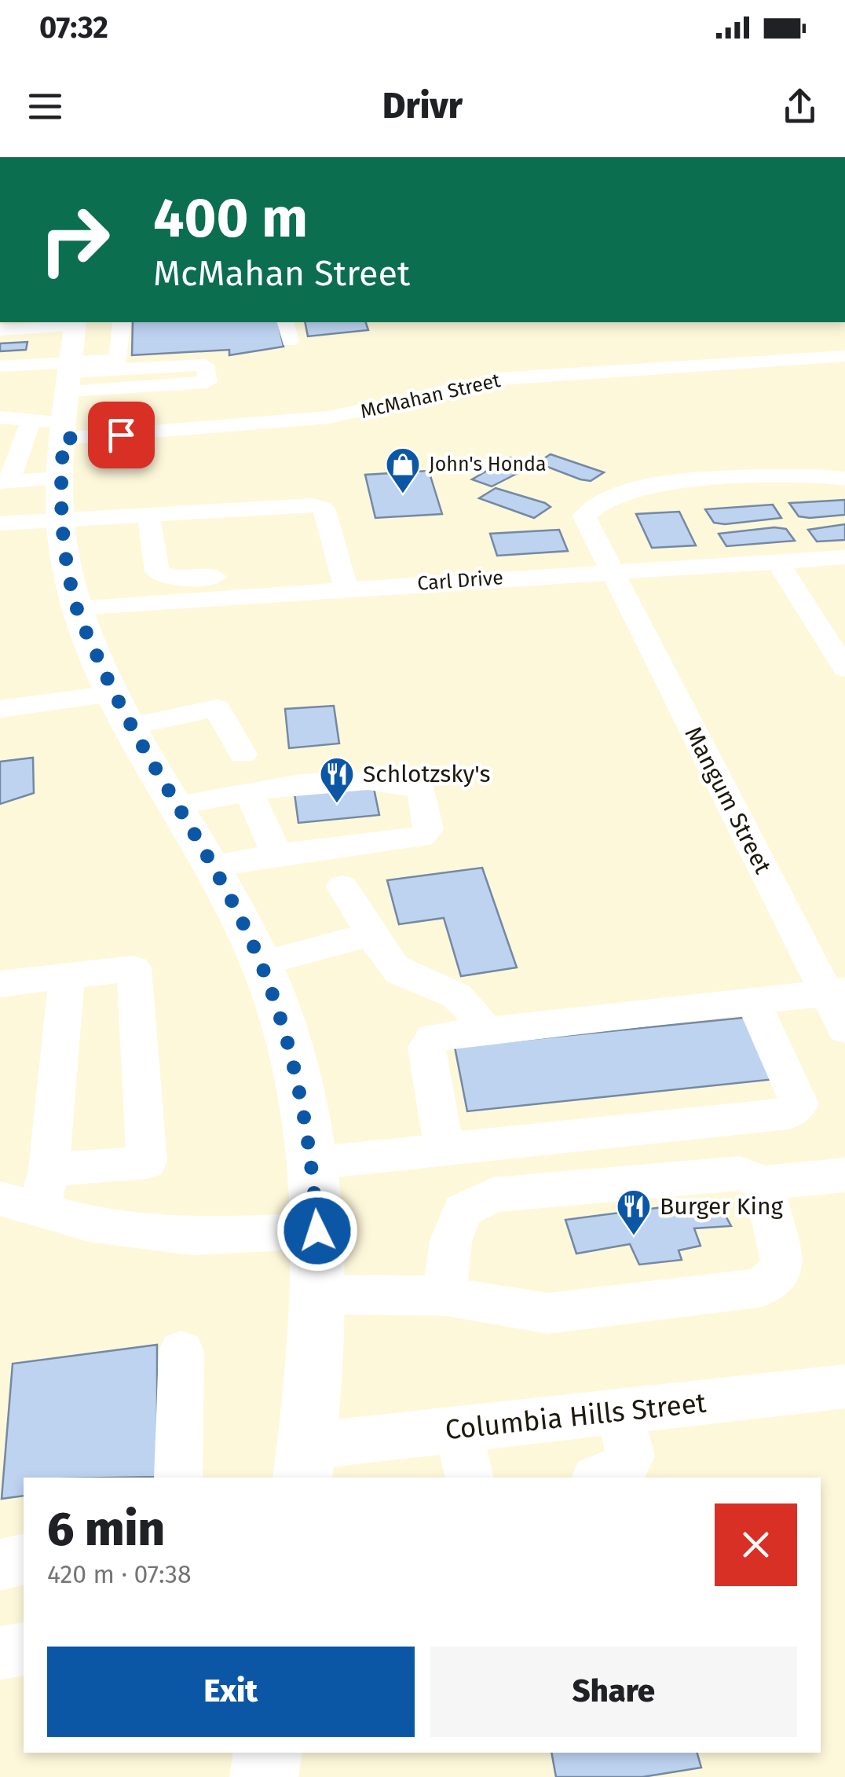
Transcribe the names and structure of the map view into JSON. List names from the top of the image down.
{
  "streets": {
    "street": [
      "McMahan Street",
      "Carl Drive",
      "Mangum Street",
      "Columbia Hills Street"
    ]
  },
  "crossings": [
    ["Carl Drive", "Mangum Street"]
  ],
  "places": {
    "shop": ["John's Honda"],
    "restaurant": ["Schlotzsky's", "Burger King"]
  },
  "page": {
    "status": "07:32",
    "header": "Drivr",
    "turn": ["400 m", "McMahan Street"],
    "heading": ["6 min", "420 m · 07:38"],
    "buttons": ["Exit", "Share"]
  }
}
